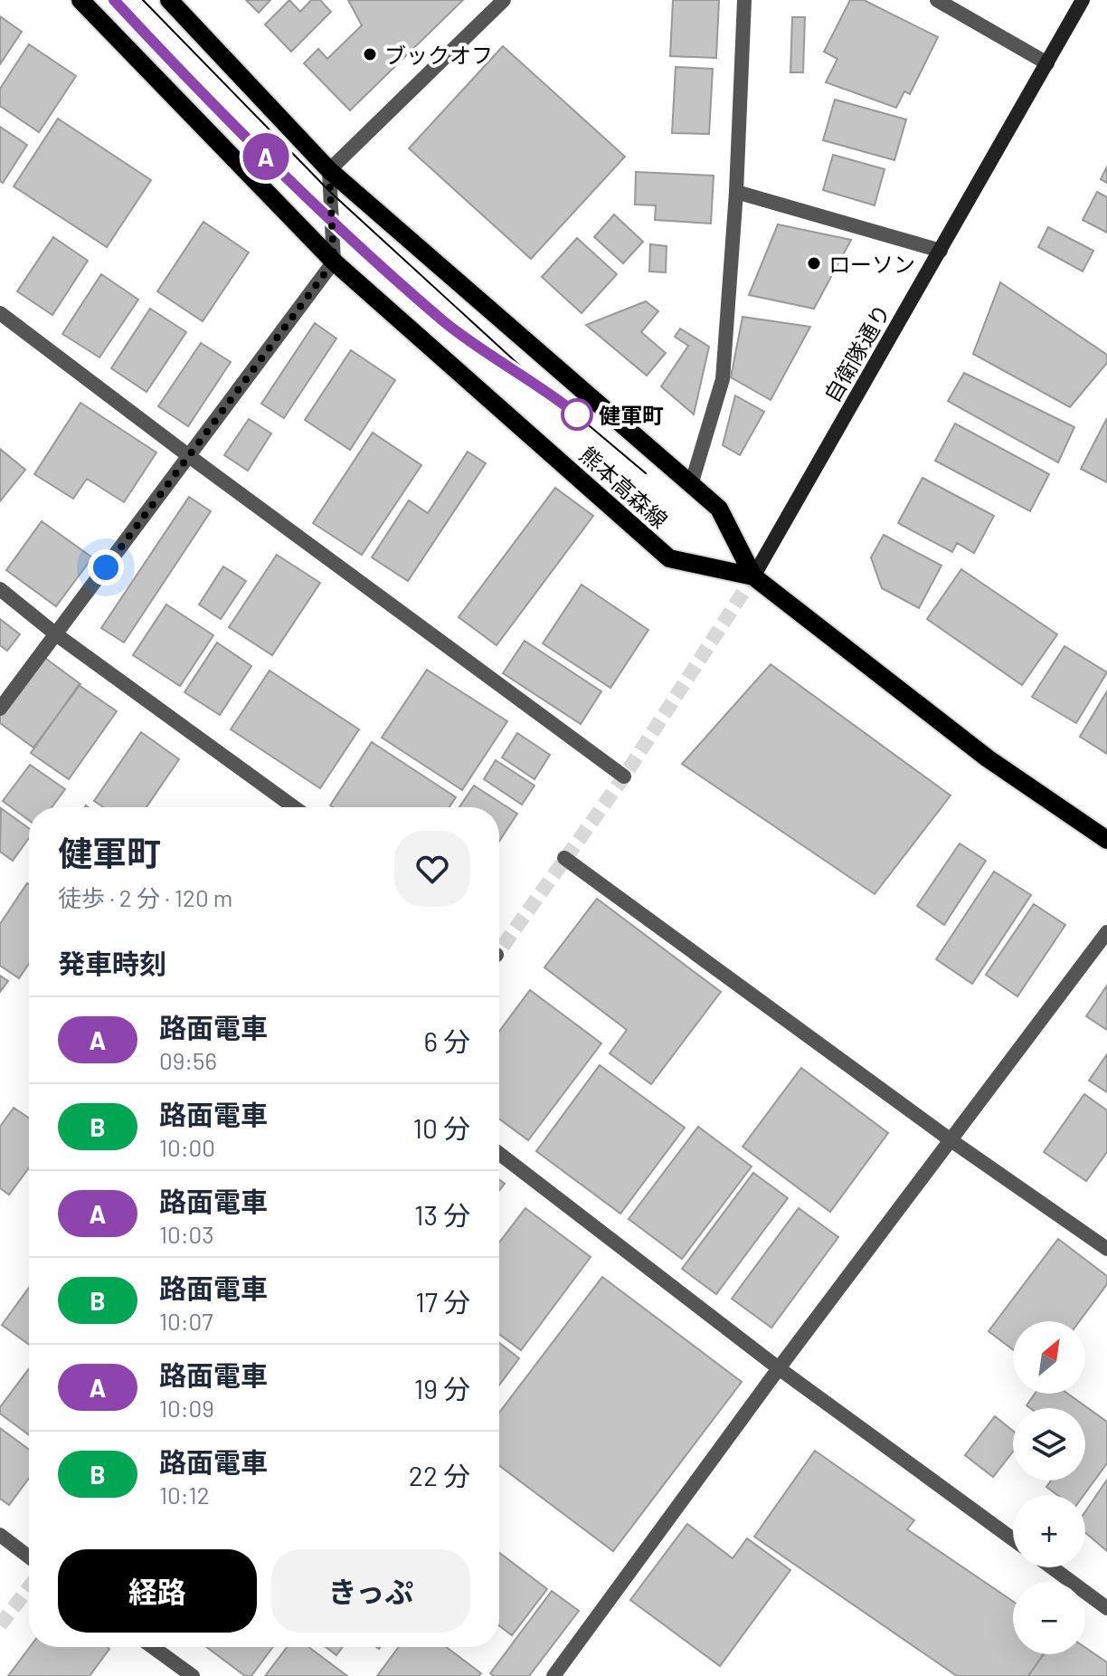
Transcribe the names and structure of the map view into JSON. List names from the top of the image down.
{
  "streets": {
    "main road": ["熊本高森線"],
    "street": ["自衛隊通り"]
  },
  "crossings": [
    ["自衛隊通り", "熊本高森線"]
  ],
  "places": ["ブックオフ", "ローソン", "健軍町"],
  "lines": ["tram line A"],
  "north": "top right",
  "page": {
    "on_map": "A",
    "heading": [
      ["健軍町", "徒歩 · 2 分 · 120 m"],
      "発車時刻"
    ],
    "list": [
      {
        "mark": "A",
        "name": "路面電車",
        "note": "09:56",
        "value": "6 分"
      },
      {
        "mark": "B",
        "name": "路面電車",
        "note": "10:00",
        "value": "10 分"
      },
      {
        "mark": "A",
        "name": "路面電車",
        "note": "10:03",
        "value": "13 分"
      },
      {
        "mark": "B",
        "name": "路面電車",
        "note": "10:07",
        "value": "17 分"
      },
      {
        "mark": "A",
        "name": "路面電車",
        "note": "10:09",
        "value": "19 分"
      },
      {
        "mark": "B",
        "name": "路面電車",
        "note": "10:12",
        "value": "22 分"
      }
    ],
    "map_buttons": ["+", "−"],
    "buttons": ["経路", "きっぷ"]
  }
}
